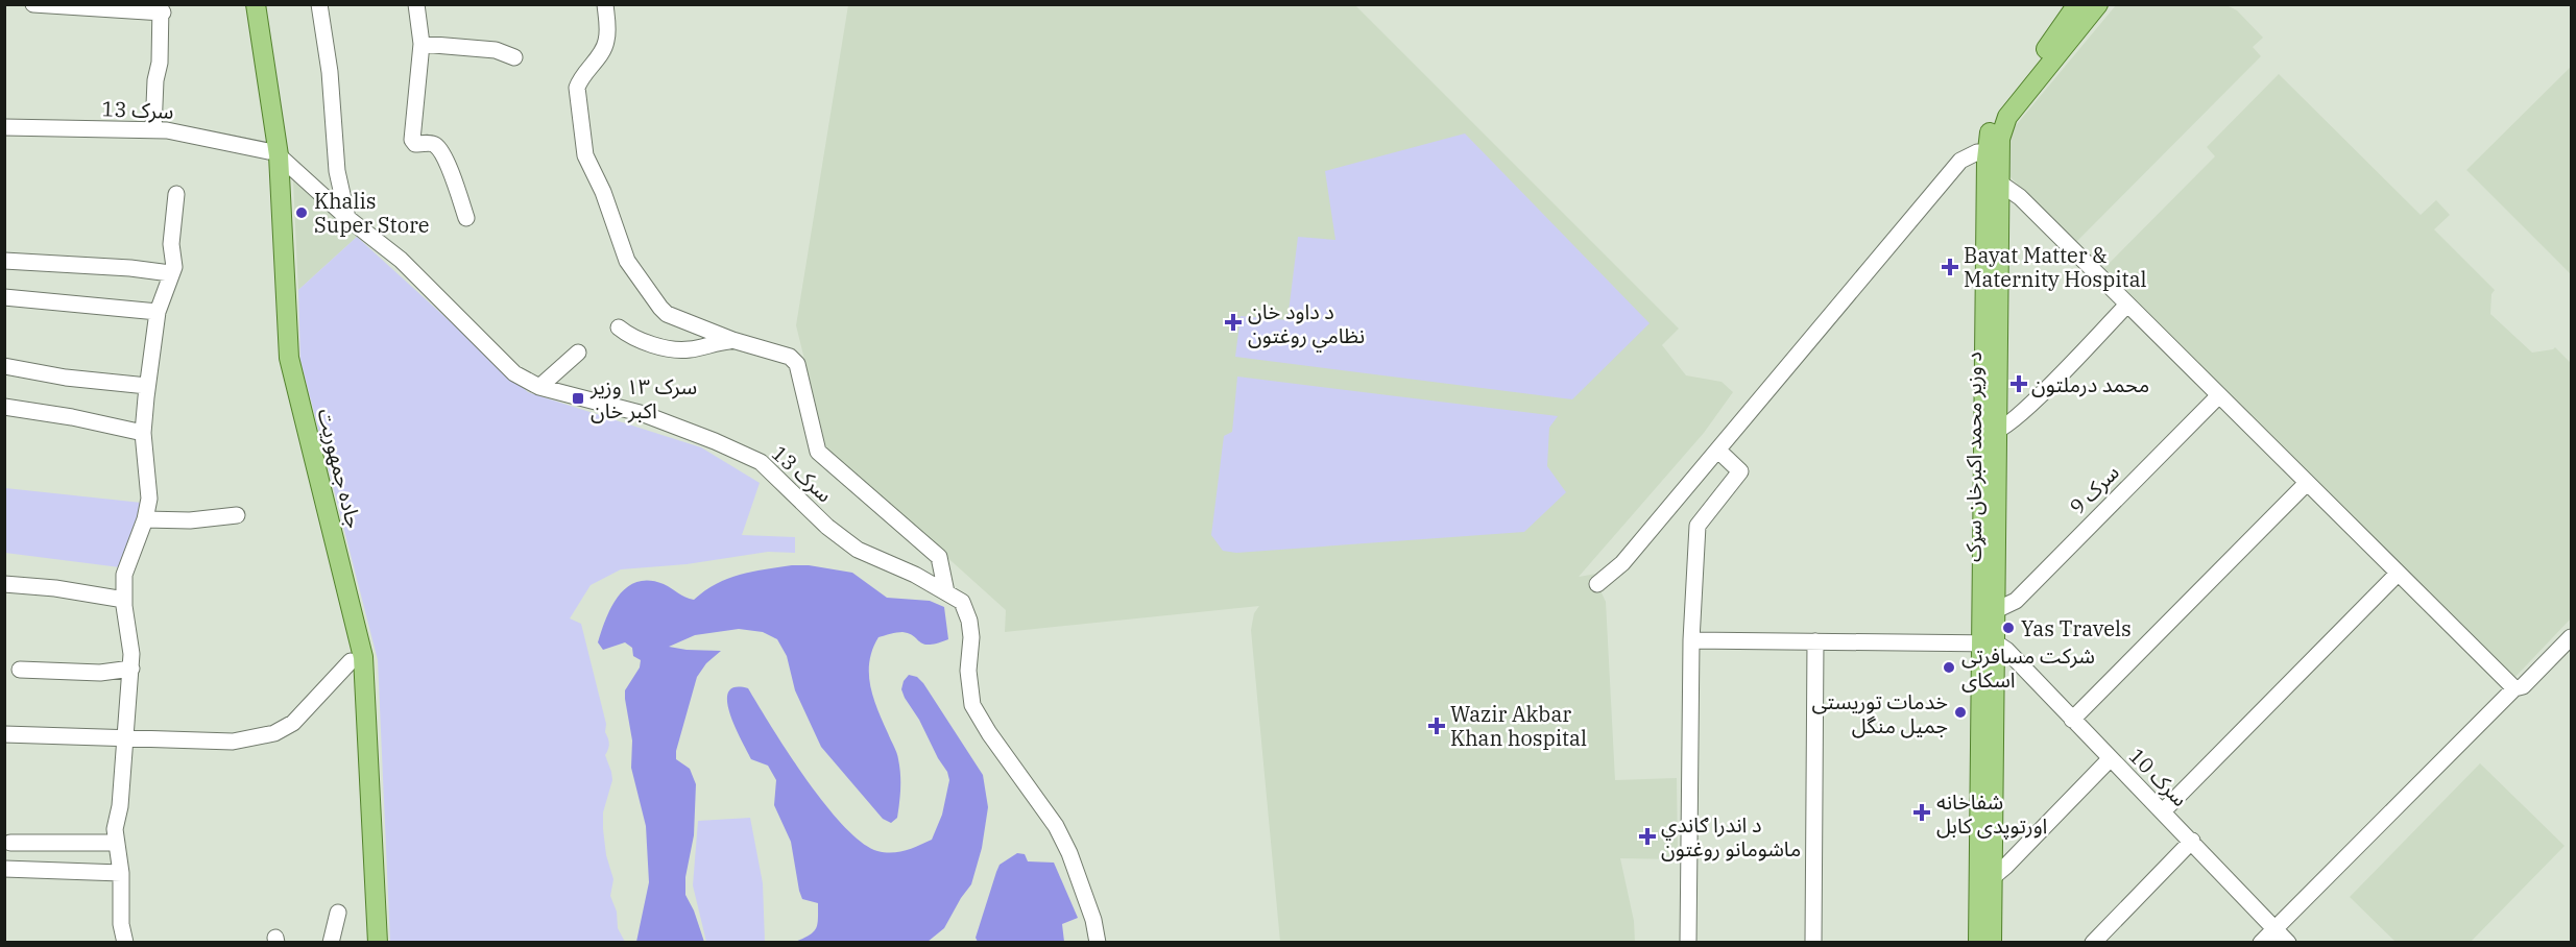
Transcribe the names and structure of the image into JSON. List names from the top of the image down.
{
  "streets": {
    "main road": ["د وزیر محمد اکبرخان سړک", "جاده جمهوریت"],
    "street": ["سرک 13", "سرک 9", "سرک 10"]
  },
  "crossings": [
    ["سرک 13", "جاده جمهوریت"],
    ["د وزیر محمد اکبرخان سړک", "سرک 9"],
    ["د وزیر محمد اکبرخان سړک", "سرک 10"]
  ],
  "places": {
    "other": [
      "Khalis Super Store",
      "Yas Travels",
      "شرکت مسافرتی اسکای",
      "خدمات توریستی جمیل منگل"
    ],
    "health": [
      "Bayat Matter & Maternity Hospital",
      "د داود خان نظامي روغتون",
      "محمد درملتون",
      "Wazir Akbar Khan hospital",
      "شفاخانه اورتوپدی کابل",
      "د اندرا ګاندي ماشومانو روغتون"
    ],
    "transit": ["سرک ۱۳ وزیر اکبر خان"]
  }
}
